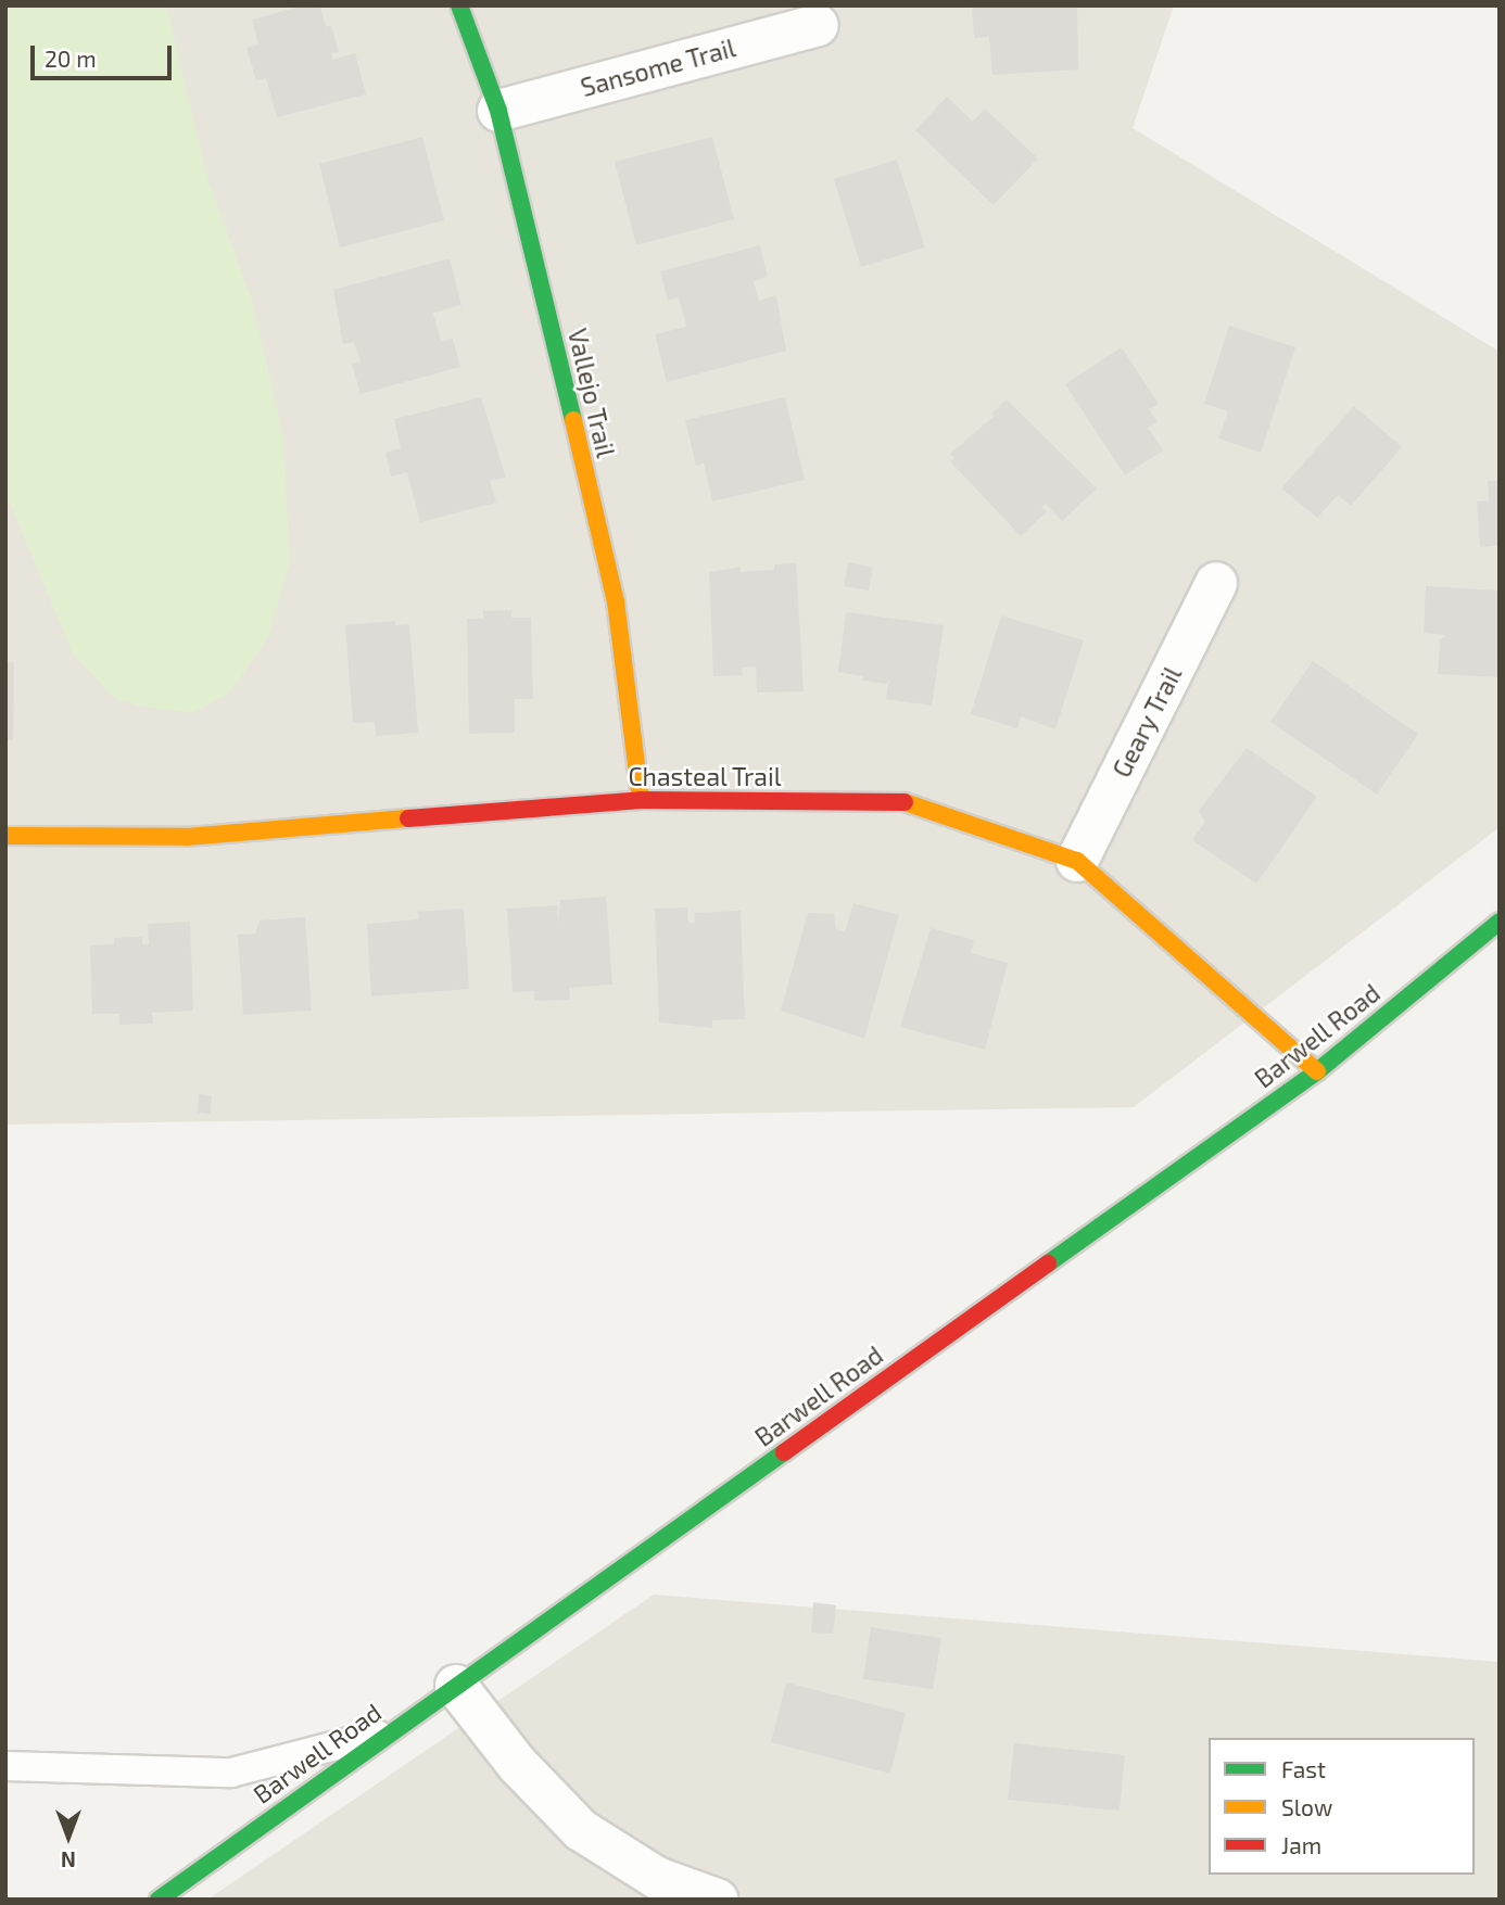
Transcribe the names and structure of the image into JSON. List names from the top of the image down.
{
  "streets": {
    "street": [
      "Sansome Trail",
      "Vallejo Trail",
      "Geary Trail",
      "Chasteal Trail",
      "Barwell Road"
    ]
  },
  "crossings": [
    ["Sansome Trail", "Vallejo Trail"],
    ["Vallejo Trail", "Chasteal Trail"],
    ["Geary Trail", "Chasteal Trail"],
    ["Chasteal Trail", "Barwell Road"]
  ],
  "legend": ["Fast", "Slow", "Jam"],
  "scale_bar": "20 m",
  "north": "bottom"
}
